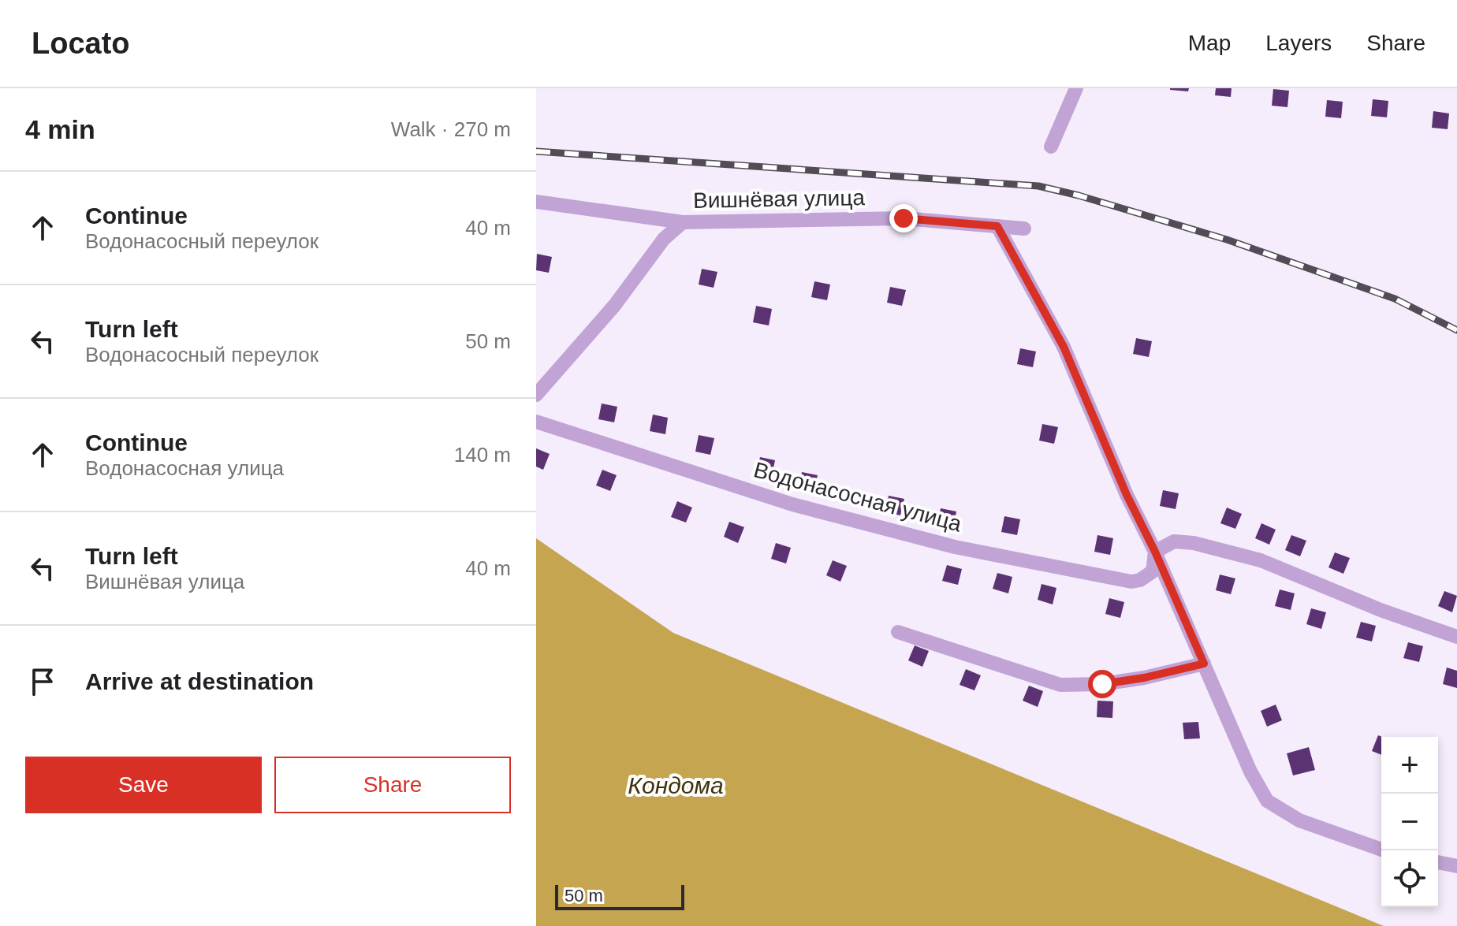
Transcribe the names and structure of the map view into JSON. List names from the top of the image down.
{
  "streets": {
    "street": ["Вишнёвая улица", "Водонасосная улица"]
  },
  "water": ["Кондома"],
  "scale_bar": "50 m",
  "page": {
    "header": "Locato",
    "nav": ["Map", "Layers", "Share"],
    "heading": ["4 min", "Walk · 270 m"],
    "list": [
      ["Continue", "Водонасосный переулок", "40 m"],
      ["Turn left", "Водонасосный переулок", "50 m"],
      ["Continue", "Водонасосная улица", "140 m"],
      ["Turn left", "Вишнёвая улица", "40 m"],
      "Arrive at destination"
    ],
    "map_buttons": ["+", "−"],
    "buttons": ["Save", "Share"],
    "scale": "50 m"
  }
}
